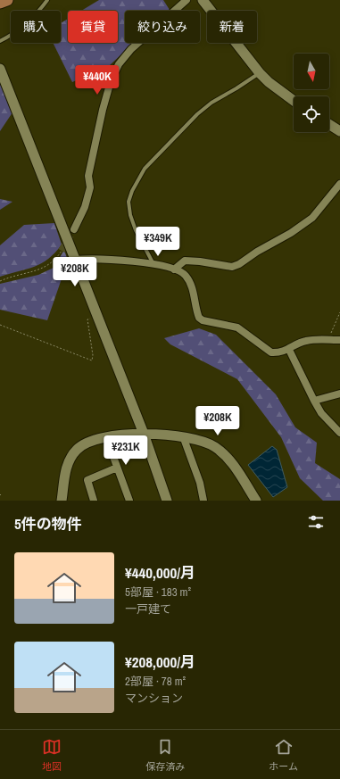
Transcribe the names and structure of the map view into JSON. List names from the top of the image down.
{
  "north": "bottom",
  "page": {
    "chip": [
      "購入",
      "賃貸",
      "絞り込み",
      "新着"
    ],
    "price": [
      "¥440K",
      "¥349K",
      "¥208K",
      "¥208K",
      "¥231K"
    ],
    "heading": "5件の物件",
    "list": [
      {
        "name": "¥440,000/月",
        "note": "5部屋 · 183 m² · 一戸建て"
      },
      {
        "name": "¥208,000/月",
        "note": "2部屋 · 78 m² · マンション"
      }
    ],
    "tabs": ["地図", "保存済み", "ホーム"]
  }
}
